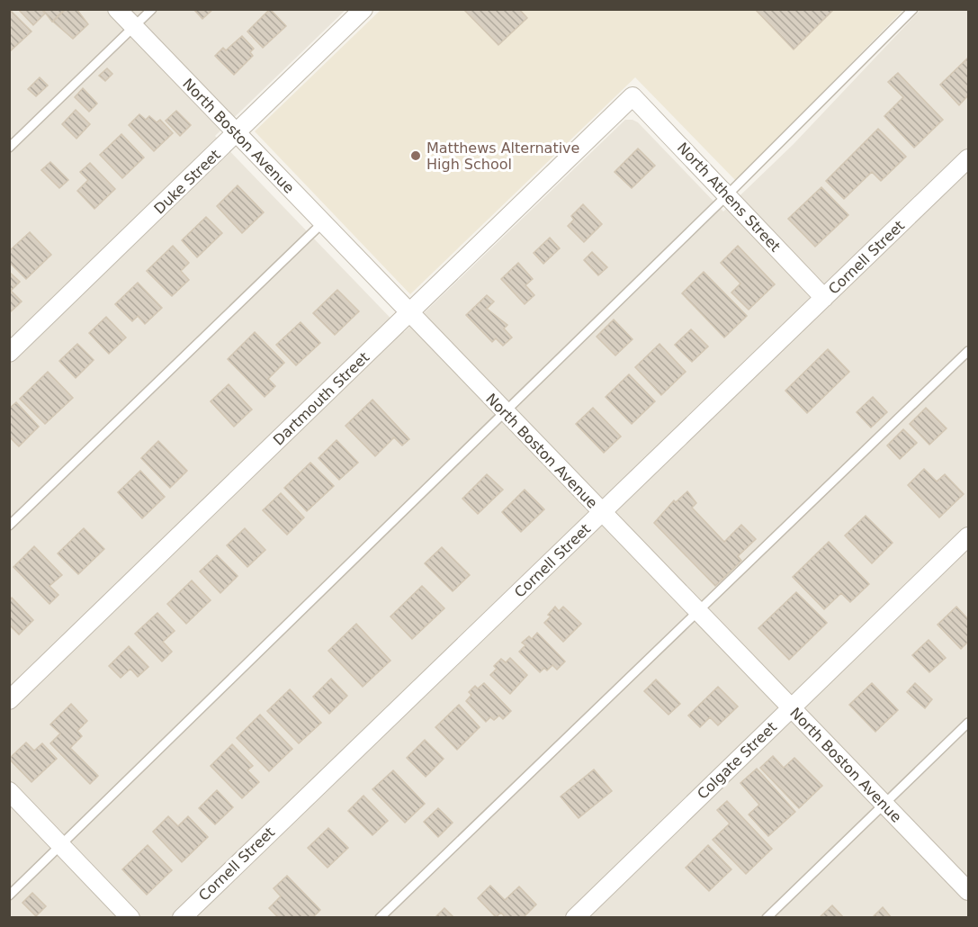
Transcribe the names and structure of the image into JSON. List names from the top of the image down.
{
  "streets": {
    "street": [
      "North Boston Avenue",
      "Duke Street",
      "North Athens Street",
      "Cornell Street",
      "Dartmouth Street",
      "Colgate Street"
    ]
  },
  "crossings": [
    ["North Boston Avenue", "Duke Street"],
    ["North Boston Avenue", "Cornell Street"],
    ["North Boston Avenue", "Dartmouth Street"],
    ["North Boston Avenue", "Colgate Street"],
    ["North Athens Street", "Cornell Street"],
    ["North Athens Street", "Dartmouth Street"]
  ],
  "places": ["Matthews Alternative High School"]
}
